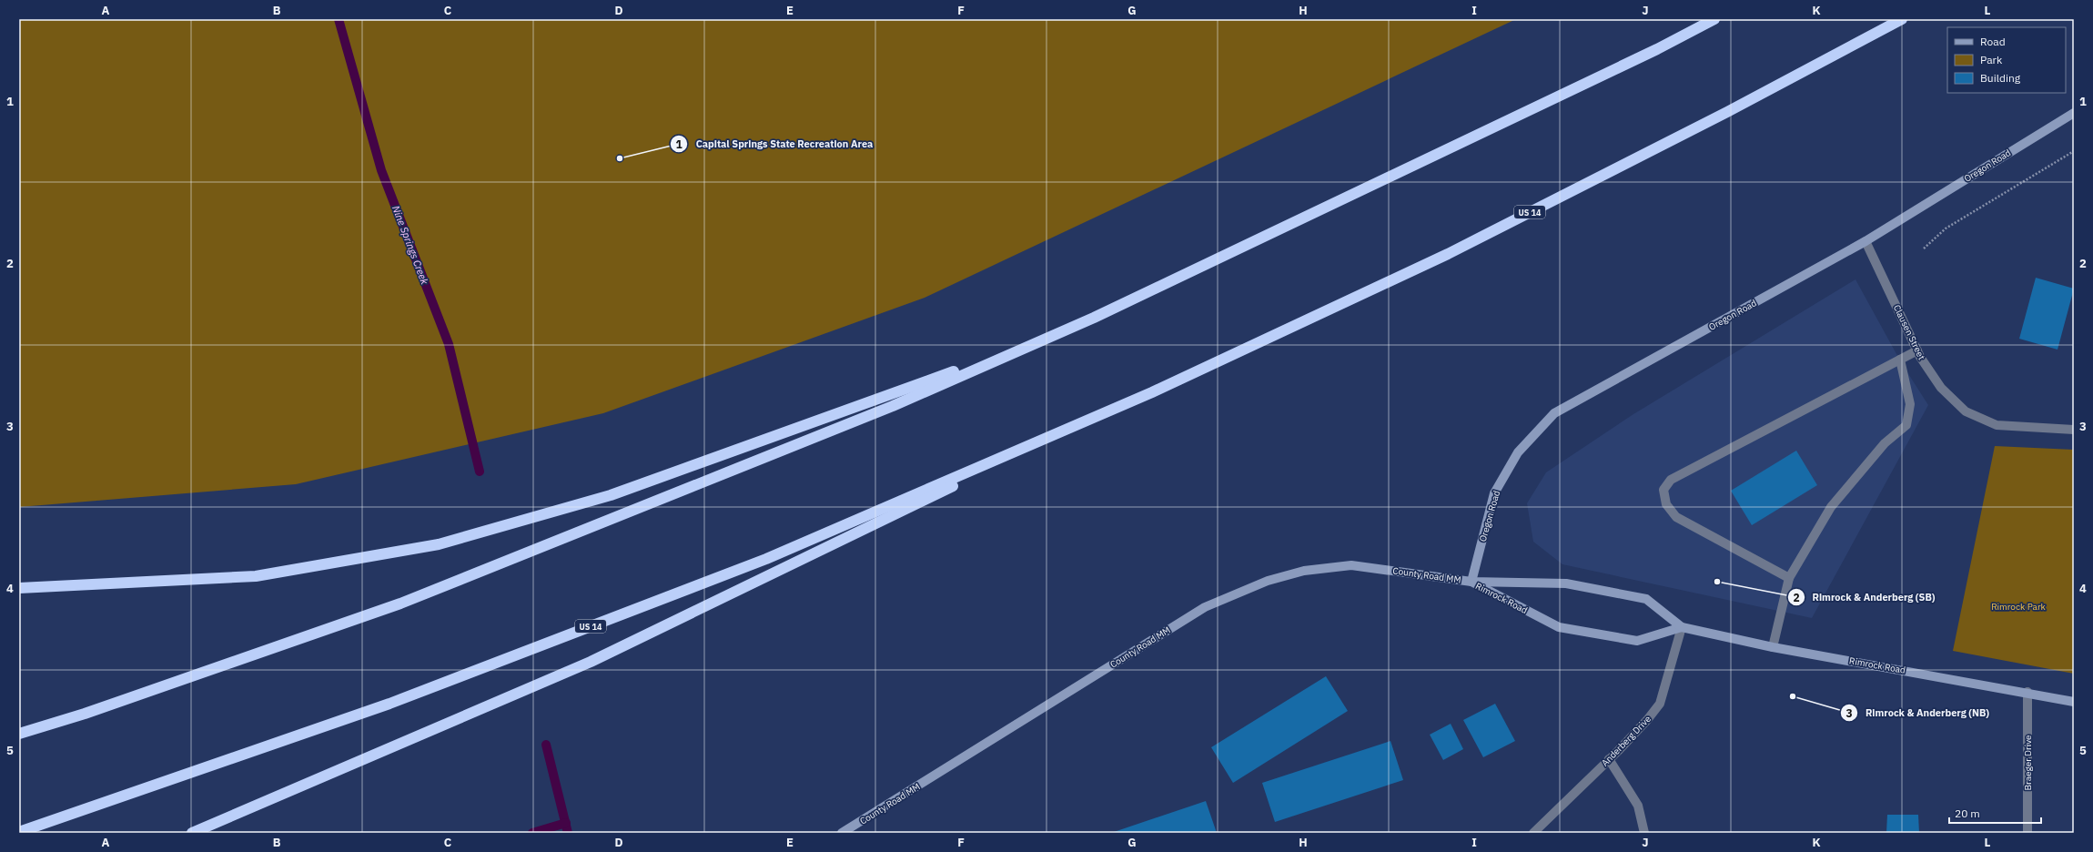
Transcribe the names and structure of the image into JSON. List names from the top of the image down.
{
  "streets": {
    "highway": ["US 14"],
    "main road": ["Oregon Road", "County Road MM", "Rimrock Road"],
    "street": ["Clausen Street", "Anderberg Drive", "Braeger Drive"]
  },
  "crossings": [
    ["Oregon Road", "Clausen Street"],
    ["Oregon Road", "County Road MM"],
    ["Oregon Road", "Rimrock Road"],
    ["County Road MM", "Rimrock Road"],
    ["Rimrock Road", "Anderberg Drive"],
    ["Rimrock Road", "Braeger Drive"]
  ],
  "water": ["Nine Springs Creek"],
  "parks": ["Rimrock Park"],
  "places": ["Capital Springs State Recreation Area", "Rimrock & Anderberg (SB)", "Rimrock & Anderberg (NB)"],
  "legend": ["Road", "Park", "Building"],
  "scale_bar": "20 m",
  "grid": {
    "columns": [
      "A",
      "B",
      "C",
      "D",
      "E",
      "F",
      "G",
      "H",
      "I",
      "J",
      "K",
      "L"
    ],
    "rows": [
      "1",
      "2",
      "3",
      "4",
      "5"
    ]
  }
}
